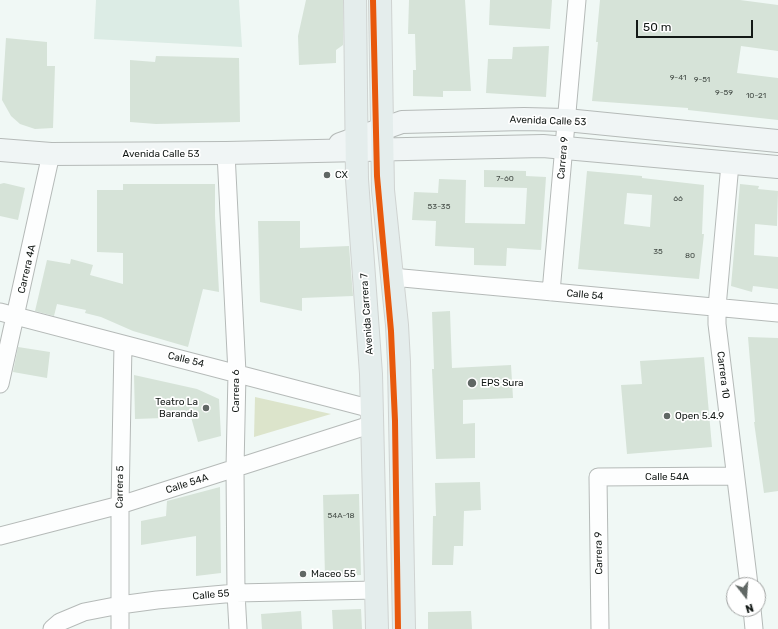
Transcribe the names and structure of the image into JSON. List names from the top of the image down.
{
  "streets": {
    "main road": ["Avenida Calle 53", "Avenida Carrera 7"],
    "street": [
      "Carrera 9",
      "Carrera 4A",
      "Calle 54",
      "Carrera 10",
      "Carrera 6",
      "Calle 54A",
      "Carrera 5",
      "Calle 55"
    ]
  },
  "crossings": [
    ["Avenida Calle 53", "Carrera 9"],
    ["Avenida Calle 53", "Carrera 4A"],
    ["Avenida Calle 53", "Avenida Carrera 7"],
    ["Avenida Calle 53", "Carrera 10"],
    ["Avenida Calle 53", "Carrera 6"],
    ["Carrera 9", "Calle 54"],
    ["Carrera 9", "Calle 54A"],
    ["Carrera 4A", "Calle 54"],
    ["Calle 54", "Avenida Carrera 7"],
    ["Calle 54", "Carrera 10"],
    ["Calle 54", "Carrera 6"],
    ["Calle 54", "Calle 54A"],
    ["Calle 54", "Carrera 5"],
    ["Avenida Carrera 7", "Calle 54A"],
    ["Avenida Carrera 7", "Calle 55"],
    ["Carrera 10", "Calle 54A"],
    ["Carrera 6", "Calle 54A"],
    ["Carrera 6", "Calle 55"],
    ["Calle 54A", "Carrera 5"],
    ["Carrera 5", "Calle 55"]
  ],
  "places": [
    "CX",
    "EPS Sura",
    "Teatro La Baranda",
    "Open 5.4.9",
    "Maceo 55"
  ],
  "house_numbers": [
    "9-41",
    "9-51",
    "9-59",
    "10-21",
    "7-60",
    "66",
    "53-35",
    "35",
    "80",
    "54A-18"
  ],
  "scale_bar": "50 m",
  "north": "bottom"
}
